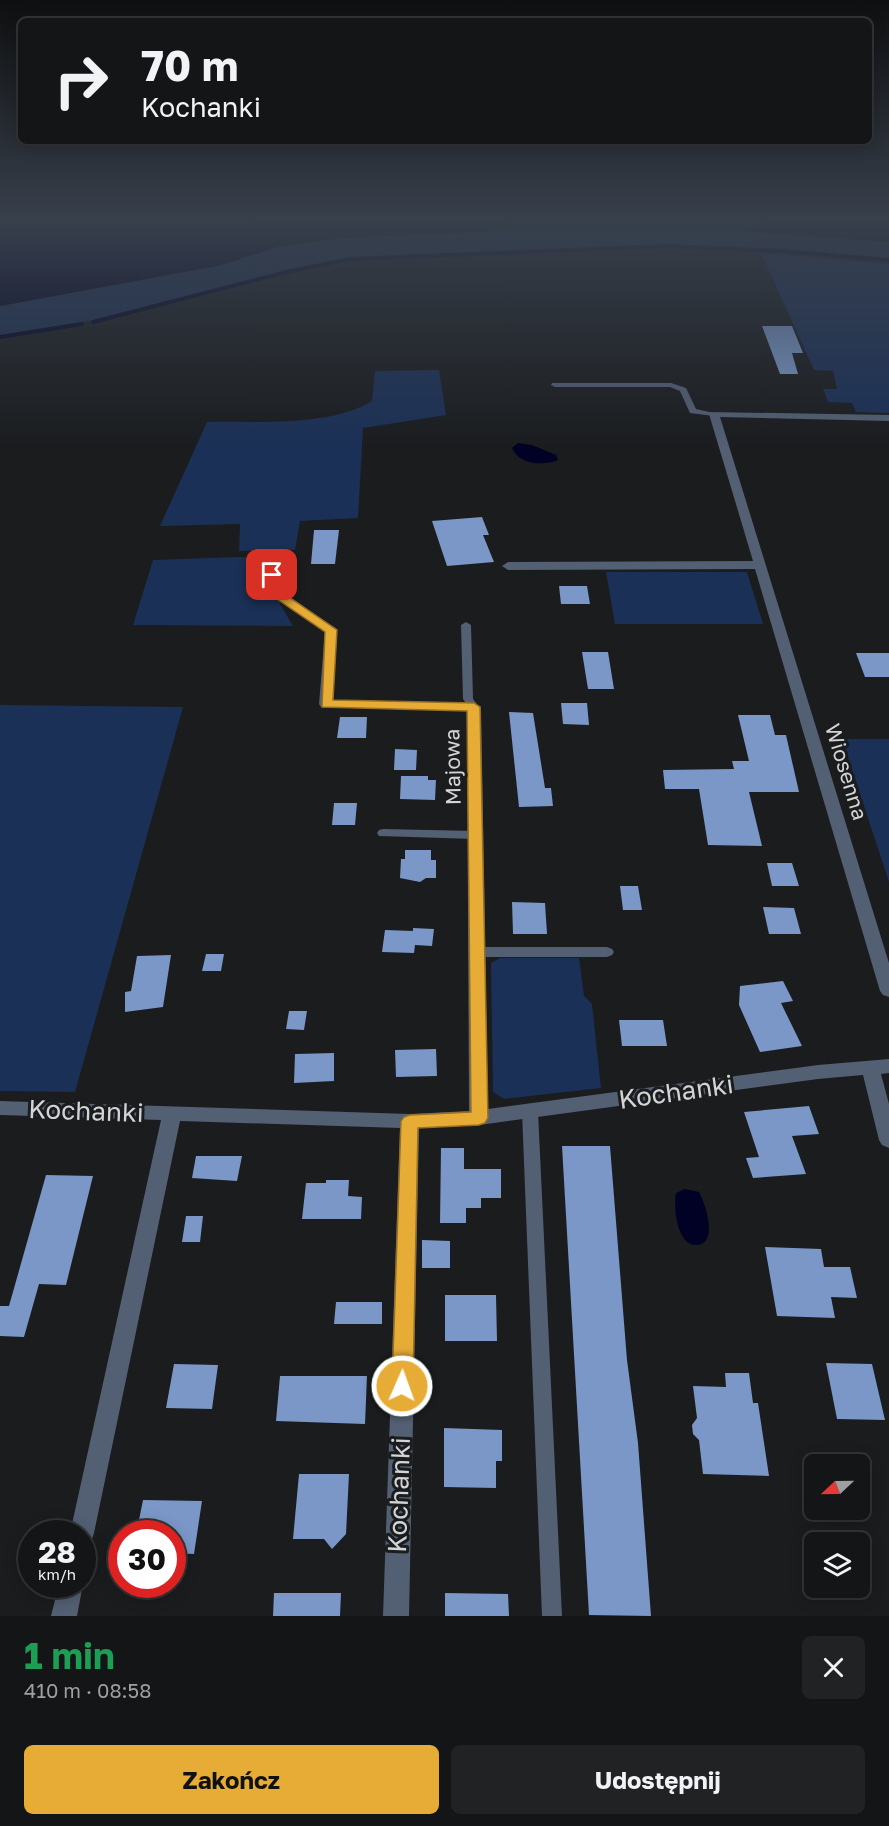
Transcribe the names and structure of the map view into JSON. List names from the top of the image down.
{
  "streets": {
    "street": ["Majowa", "Wiosenna", "Kochanki"]
  },
  "crossings": [
    ["Majowa", "Kochanki"]
  ],
  "north": "left",
  "page": {
    "turn": ["70 m", "Kochanki"],
    "speed": "28 km/h",
    "limit": "30",
    "heading": ["1 min", "410 m · 08:58"],
    "buttons": ["Zakończ", "Udostępnij"]
  }
}
